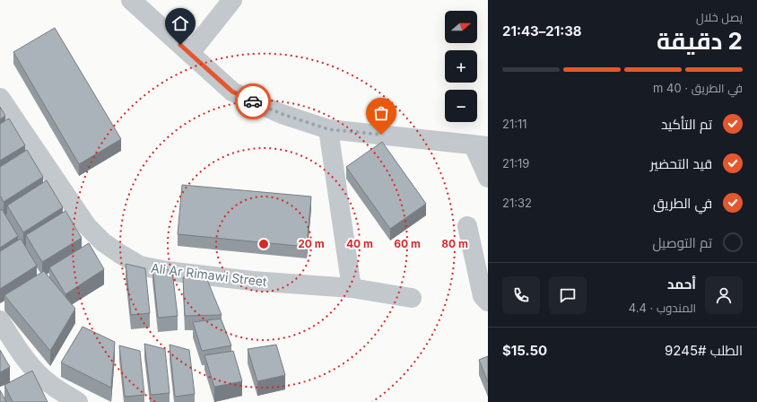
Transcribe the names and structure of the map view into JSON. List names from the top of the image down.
{
  "streets": {
    "street": ["Ali Ar Rimawi Street"]
  },
  "north": "right",
  "page": {
    "heading": ["2 دقيقة", "يصل خلال", "21:38–21:43"],
    "panel": [
      "أحمد",
      "المندوب · 4.4",
      "الطلب #9245",
      "$15.50"
    ],
    "map_buttons": ["+", "−"],
    "bar": "في الطريق · 40 m",
    "list": [
      ["تم التأكيد", "21:11"],
      ["قيد التحضير", "21:19"],
      ["في الطريق", "21:32"],
      "تم التوصيل"
    ]
  },
  "rings": [
    "20 m",
    "40 m",
    "60 m",
    "80 m"
  ]
}
